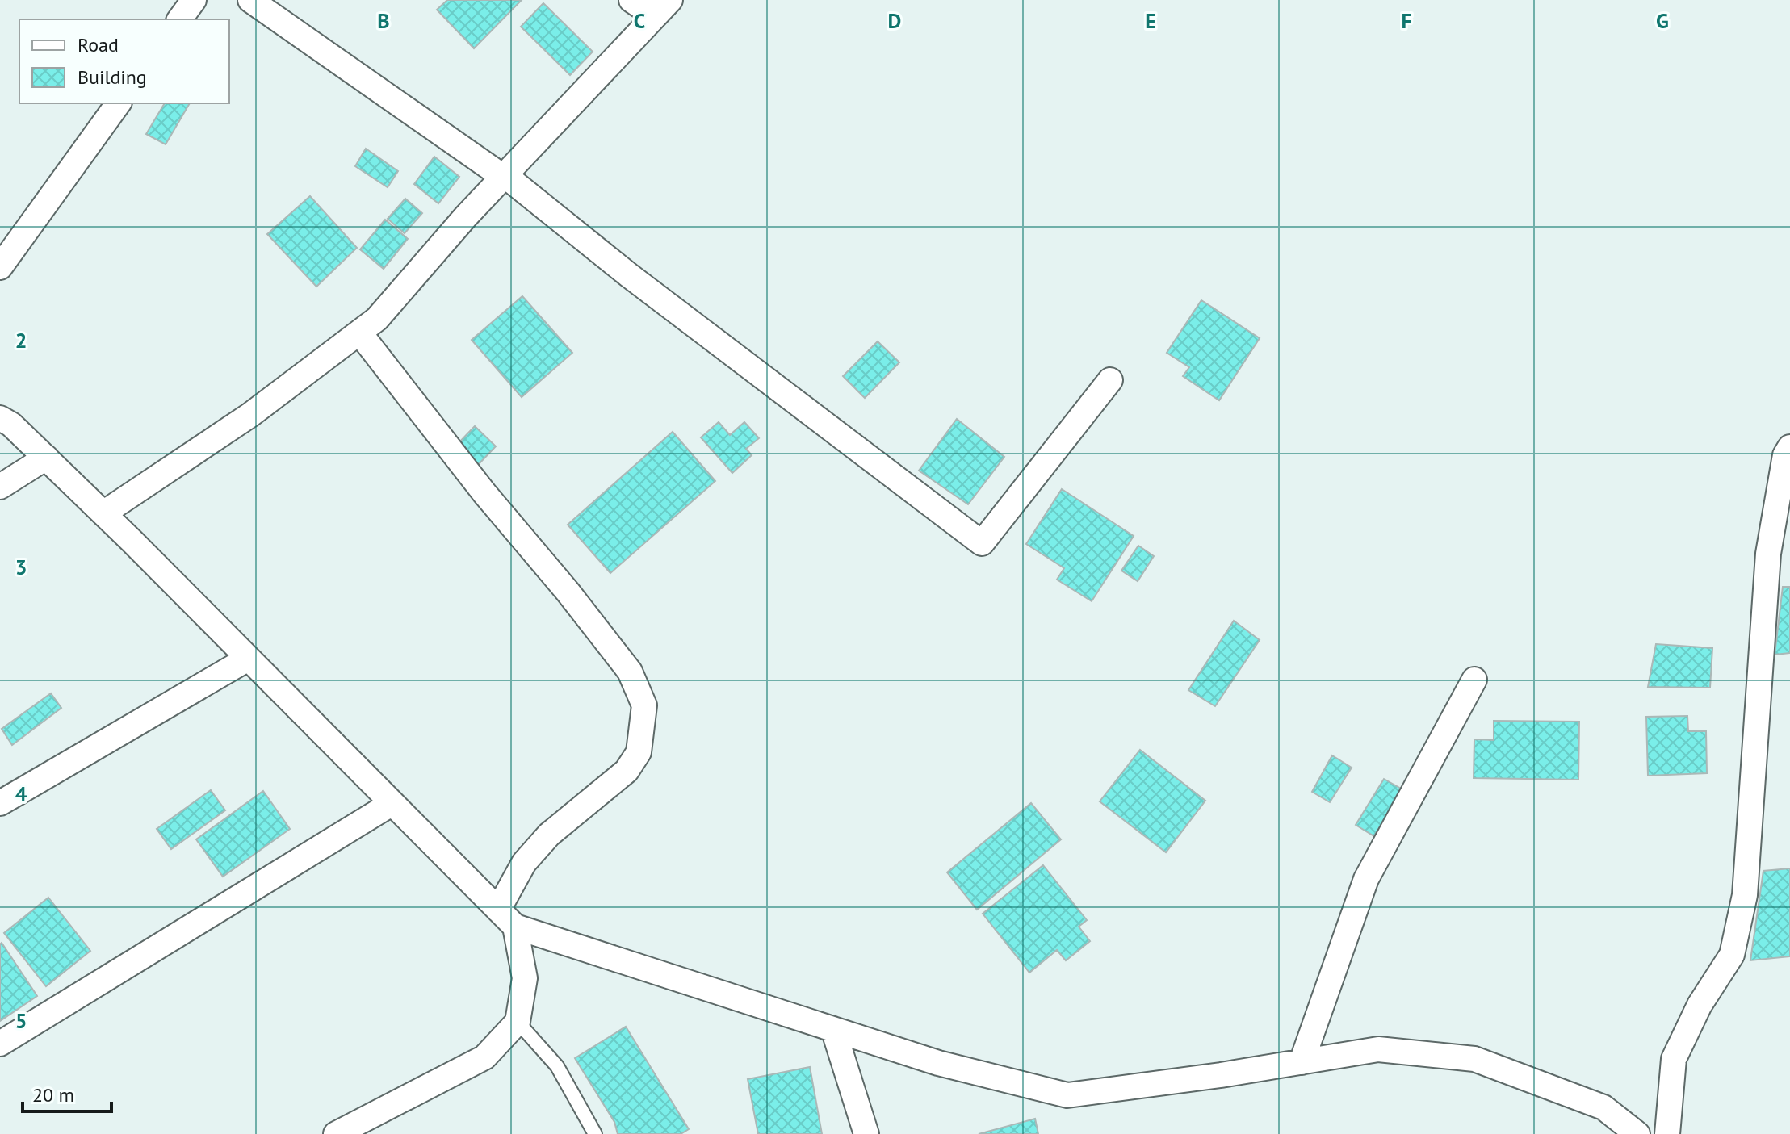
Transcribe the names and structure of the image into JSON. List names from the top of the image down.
{
  "legend": ["Road", "Building"],
  "scale_bar": "20 m",
  "grid": {
    "columns": [
      "B",
      "C",
      "D",
      "E",
      "F",
      "G"
    ],
    "rows": [
      "2",
      "3",
      "4",
      "5"
    ]
  }
}
